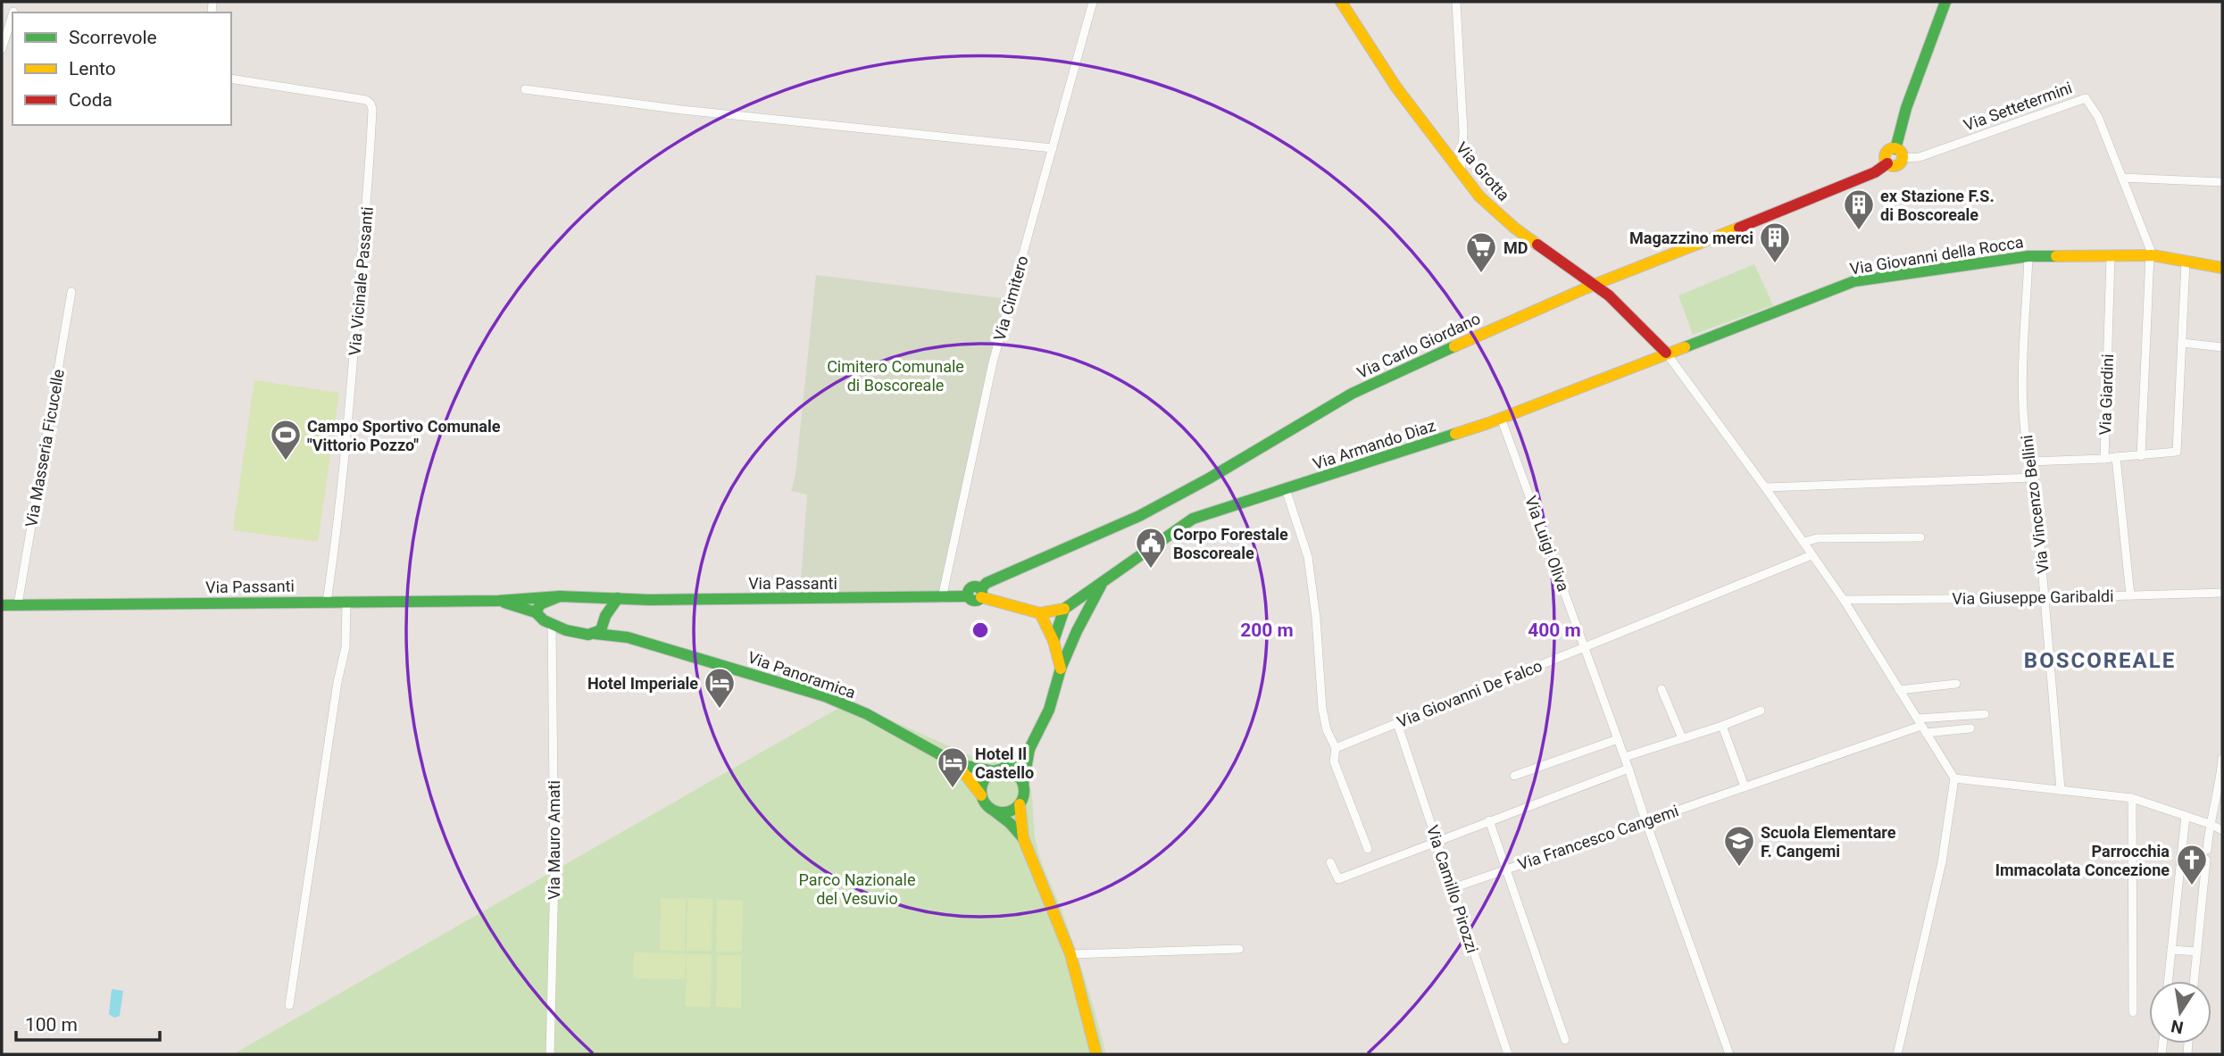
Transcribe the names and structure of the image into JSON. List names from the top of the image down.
{
  "streets": {
    "street": [
      "Via Settetermini",
      "Via Grotta",
      "Via Giovanni della Rocca",
      "Via Vicinale Passanti",
      "Via Cimitero",
      "Via Carlo Giordano",
      "Via Giardini",
      "Via Armando Diaz",
      "Via Masseria Ficucelle",
      "Via Vincenzo Bellini",
      "Via Luigi Oliva",
      "Via Passanti",
      "Via Giuseppe Garibaldi",
      "Via Panoramica",
      "Via Giovanni De Falco",
      "Via Francesco Cangemi",
      "Via Mauro Amati",
      "Via Camillo Pirozzi"
    ]
  },
  "crossings": [
    ["Via Settetermini", "Via Giovanni della Rocca"],
    ["Via Settetermini", "Via Carlo Giordano"],
    ["Via Grotta", "Via Giovanni della Rocca"],
    ["Via Grotta", "Via Carlo Giordano"],
    ["Via Grotta", "Via Armando Diaz"],
    ["Via Giovanni della Rocca", "Via Giardini"],
    ["Via Giovanni della Rocca", "Via Armando Diaz"],
    ["Via Giovanni della Rocca", "Via Vincenzo Bellini"],
    ["Via Vicinale Passanti", "Via Passanti"],
    ["Via Cimitero", "Via Passanti"],
    ["Via Carlo Giordano", "Via Passanti"],
    ["Via Giardini", "Via Giuseppe Garibaldi"],
    ["Via Armando Diaz", "Via Luigi Oliva"],
    ["Via Armando Diaz", "Via Panoramica"],
    ["Via Masseria Ficucelle", "Via Passanti"],
    ["Via Vincenzo Bellini", "Via Giuseppe Garibaldi"],
    ["Via Luigi Oliva", "Via Giovanni De Falco"],
    ["Via Luigi Oliva", "Via Francesco Cangemi"],
    ["Via Passanti", "Via Panoramica"],
    ["Via Passanti", "Via Mauro Amati"],
    ["Via Giovanni De Falco", "Via Camillo Pirozzi"],
    ["Via Francesco Cangemi", "Via Camillo Pirozzi"]
  ],
  "districts": ["BOSCOREALE"],
  "parks": ["Cimitero Comunale di Boscoreale", "Parco Nazionale del Vesuvio"],
  "places": {
    "building": ["ex Stazione F.S. di Boscoreale", "Magazzino merci"],
    "supermarket": ["MD"],
    "sports": ["Campo Sportivo Comunale \"Vittorio Pozzo\""],
    "public building": ["Corpo Forestale Boscoreale"],
    "hotel": ["Hotel Imperiale", "Hotel Il Castello"],
    "school or university": ["Scuola Elementare F. Cangemi"],
    "church": ["Parrocchia Immacolata Concezione"]
  },
  "legend": ["Scorrevole", "Lento", "Coda"],
  "scale_bar": "100 m",
  "north": "bottom",
  "rings": ["200 m", "400 m"]
}
